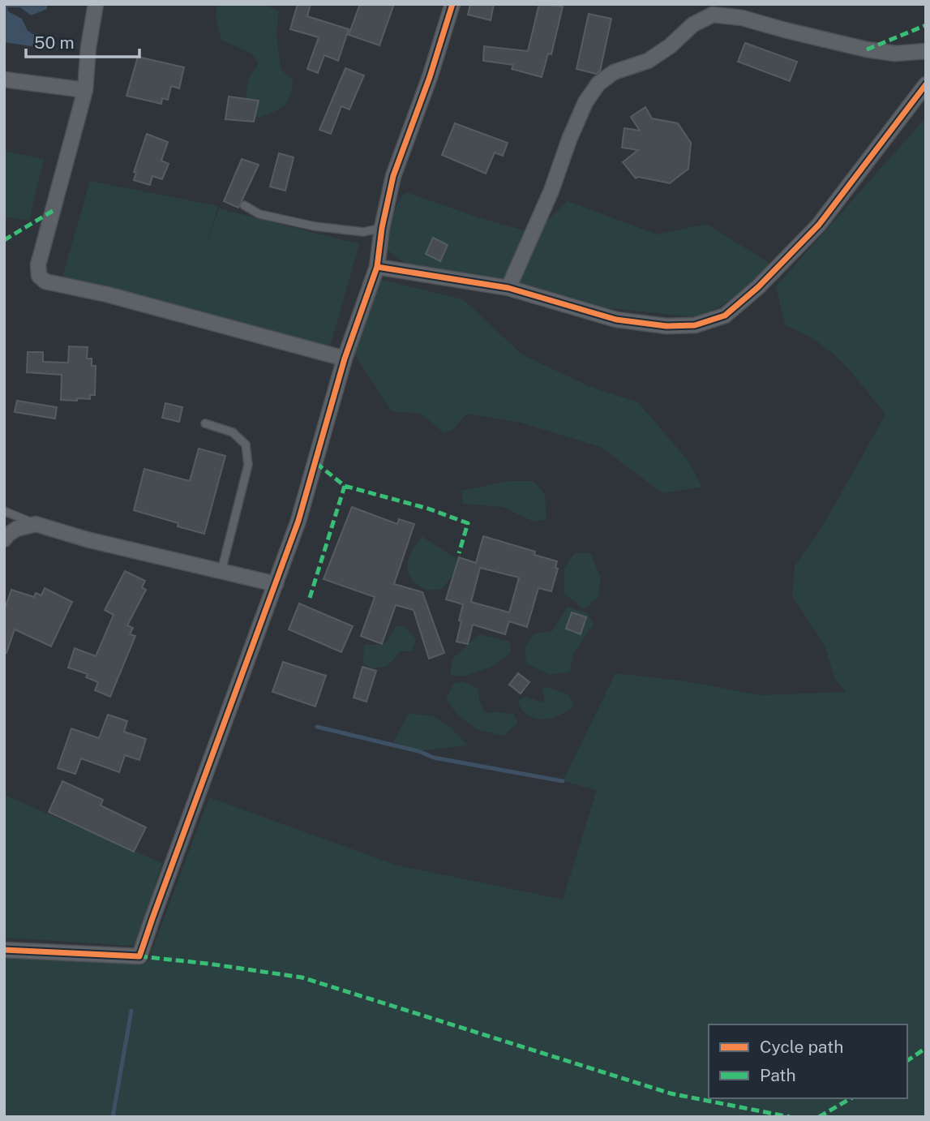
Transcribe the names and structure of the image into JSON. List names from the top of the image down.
{
  "legend": ["Cycle path", "Path"],
  "scale_bar": "50 m"
}
